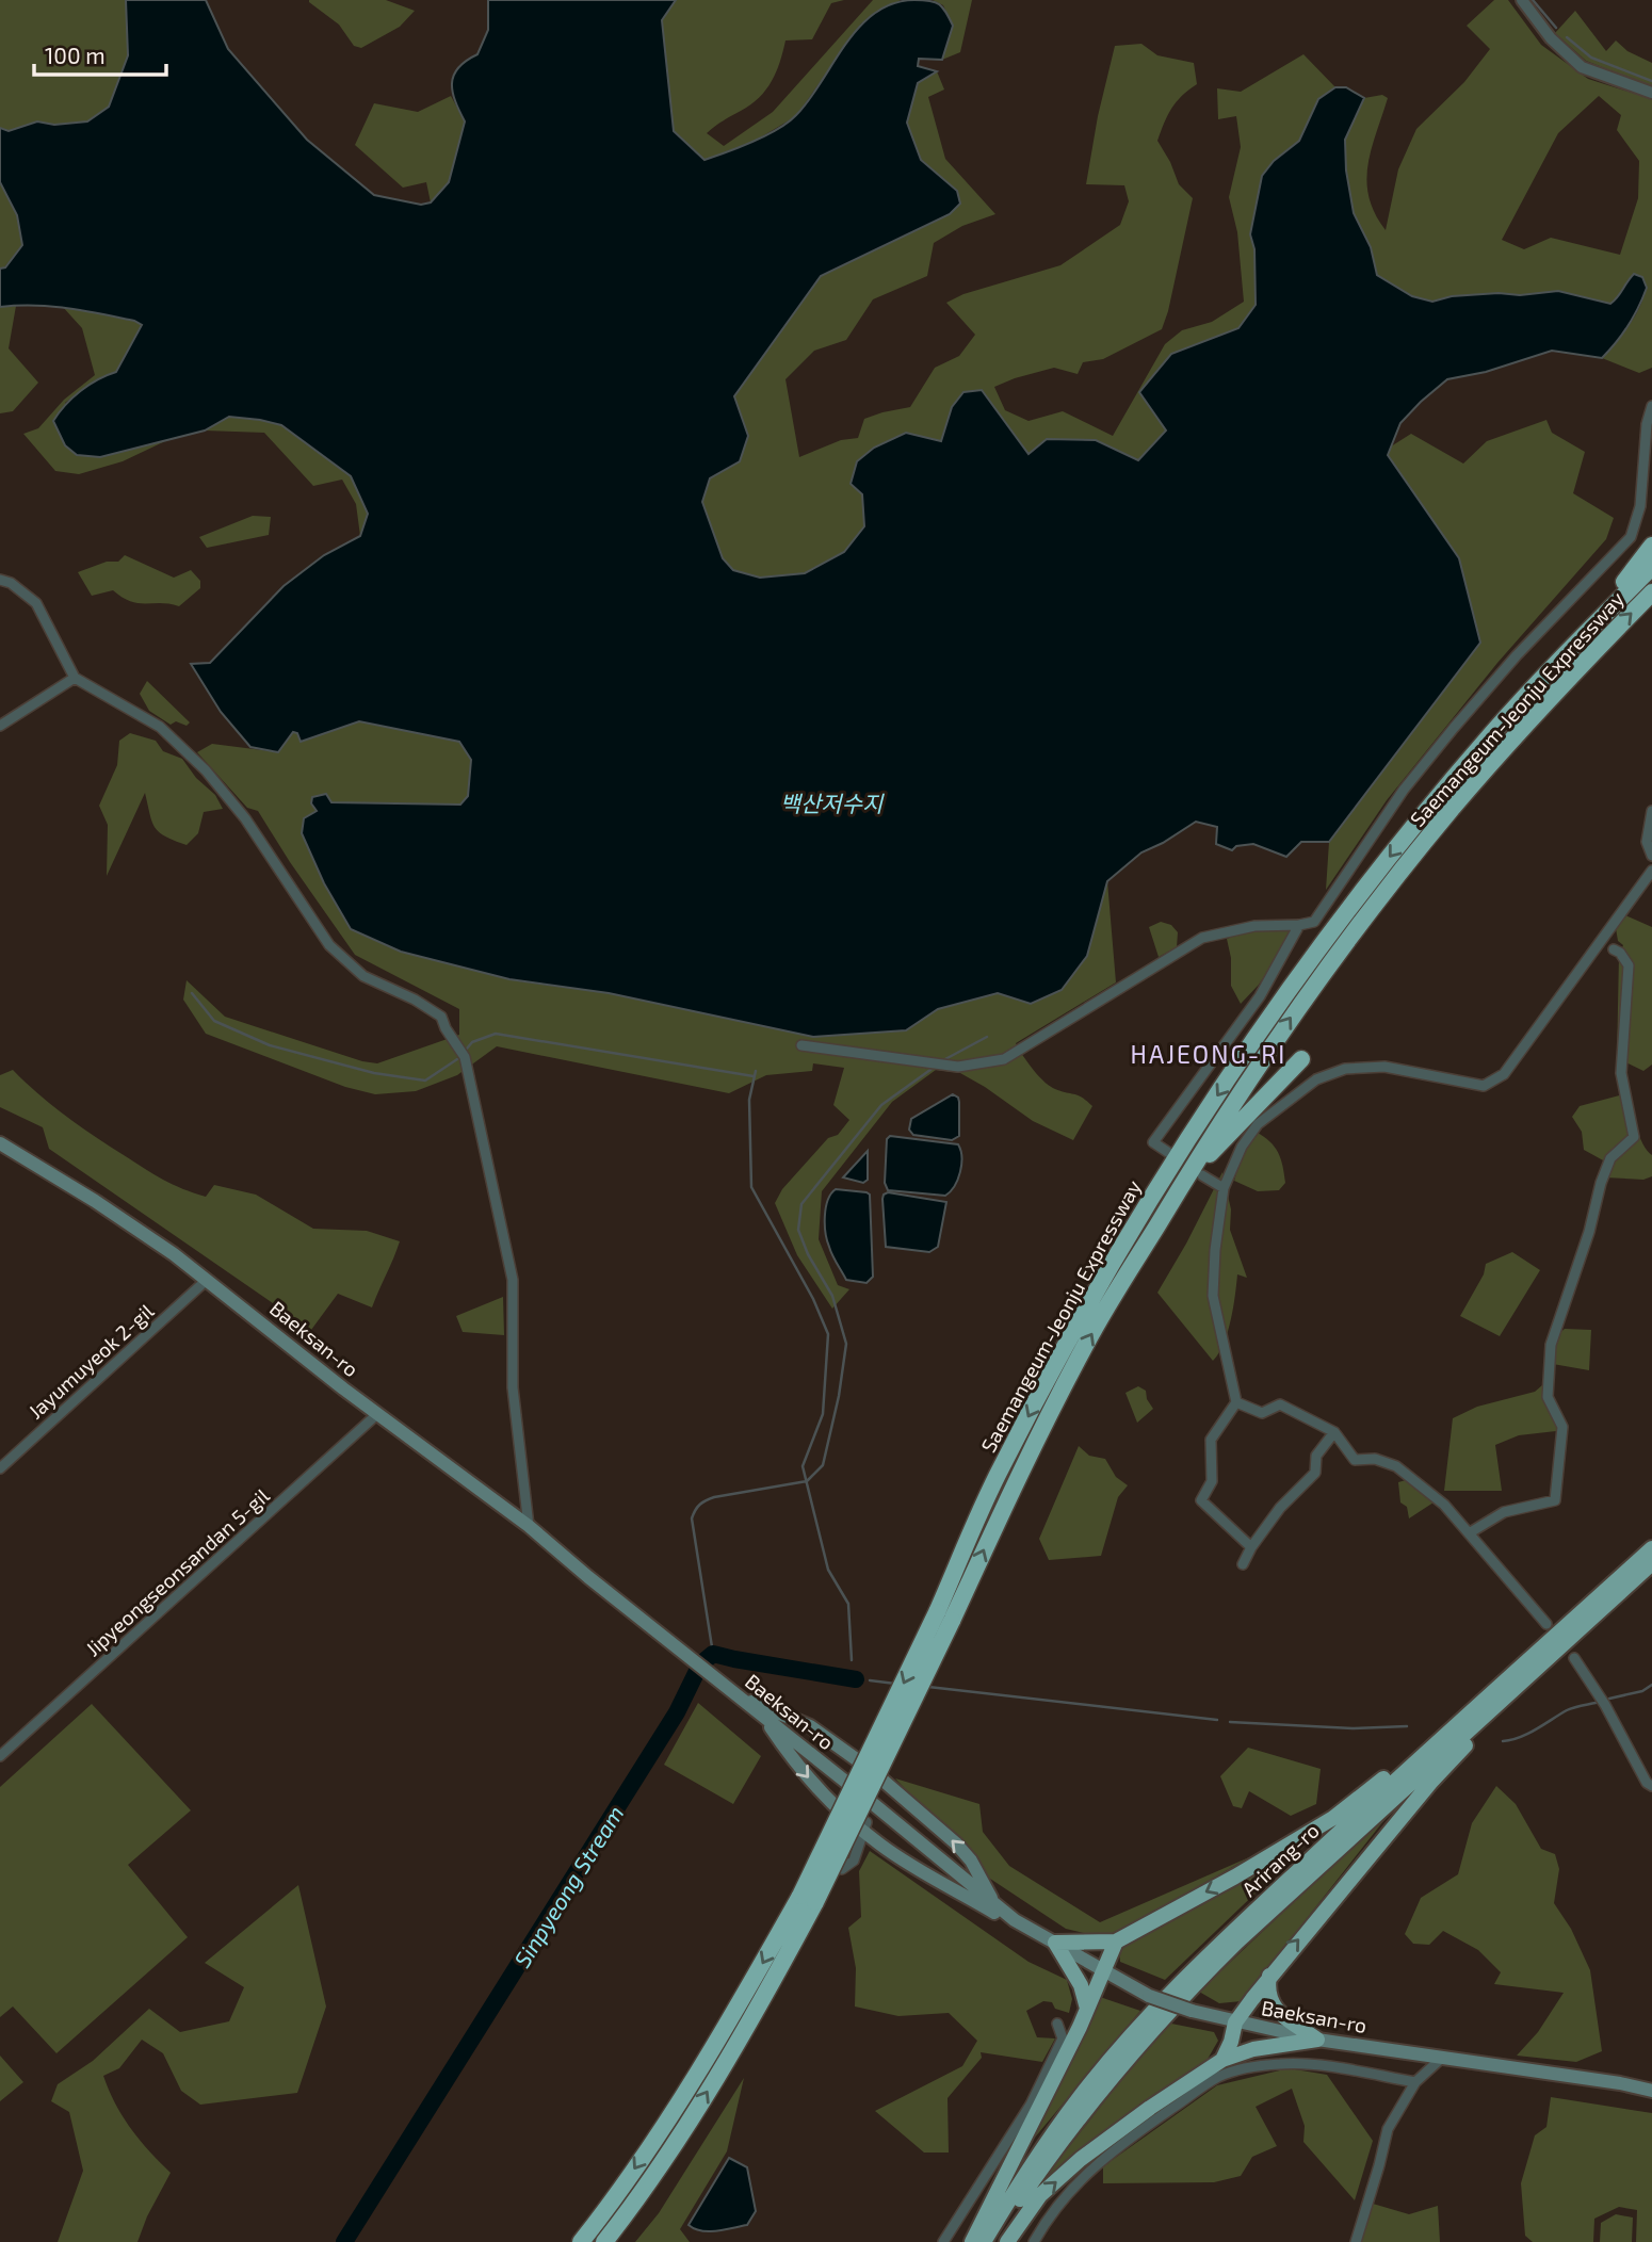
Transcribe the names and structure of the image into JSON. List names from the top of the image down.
{
  "streets": {
    "highway": ["Saemangeum-Jeonju Expressway", "Arirang-ro"],
    "main road": ["Baeksan-ro"],
    "street": ["Jayumuyeok 2-gil", "Jipyeongseonsandan 5-gil"]
  },
  "crossings": [
    ["Baeksan-ro", "Jayumuyeok 2-gil"],
    ["Baeksan-ro", "Jipyeongseonsandan 5-gil"]
  ],
  "districts": ["HAJEONG-RI"],
  "water": ["백산저수지", "Sinpyeong Stream"],
  "scale_bar": "100 m"
}
